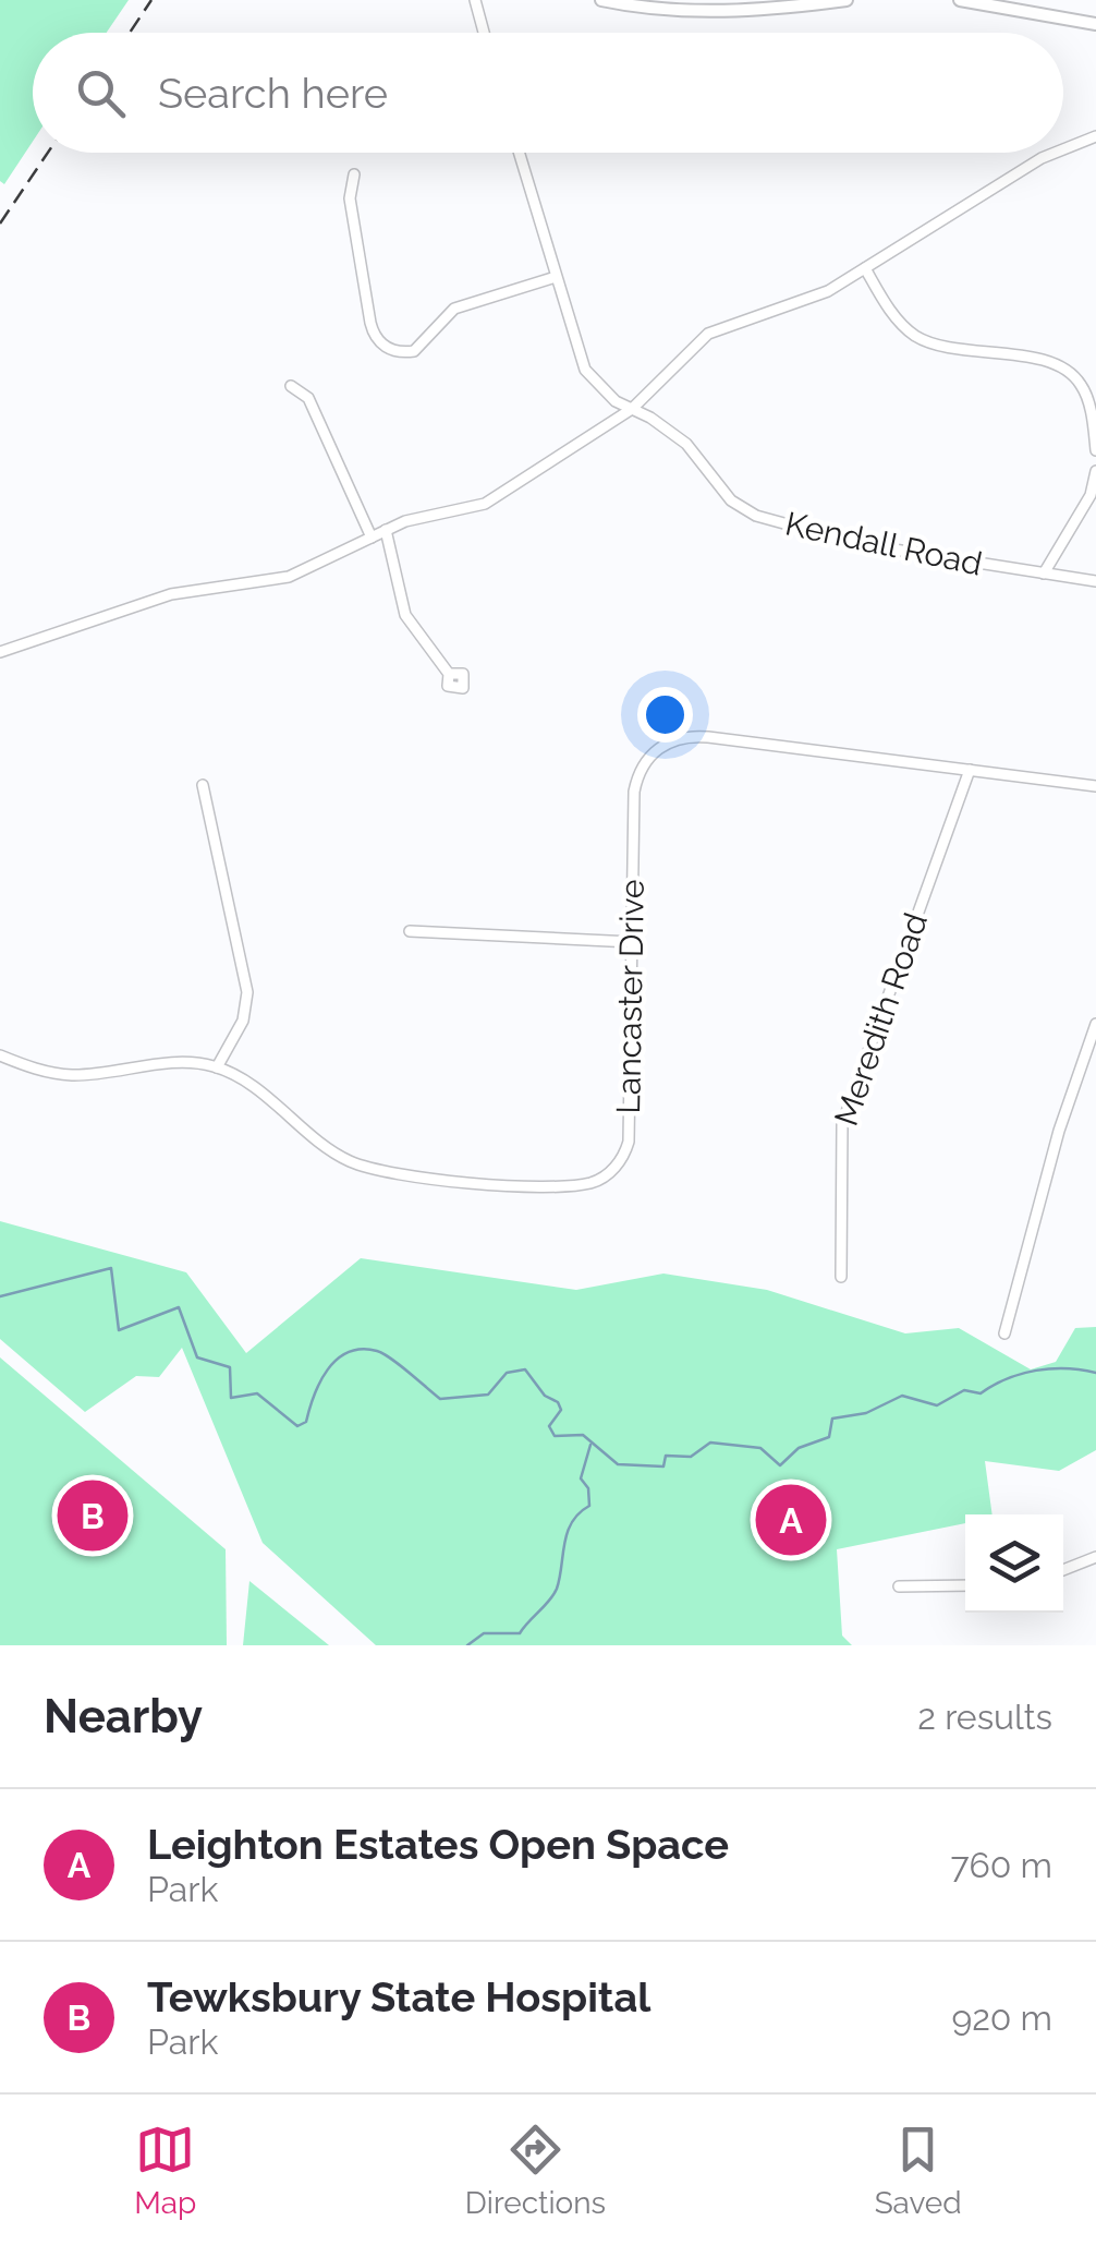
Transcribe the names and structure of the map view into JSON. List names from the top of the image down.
{
  "streets": {
    "street": ["Kendall Road", "Lancaster Drive", "Meredith Road"]
  },
  "crossings": [
    ["Lancaster Drive", "Meredith Road"]
  ],
  "page": {
    "search": "Search here",
    "pins": ["B", "A"],
    "heading": ["Nearby", "2 results"],
    "list": [
      {
        "mark": "A",
        "name": "Leighton Estates Open Space",
        "note": "Park",
        "value": "760 m"
      },
      {
        "mark": "B",
        "name": "Tewksbury State Hospital",
        "note": "Park",
        "value": "920 m"
      }
    ],
    "nav": ["Map", "Directions", "Saved"]
  }
}
